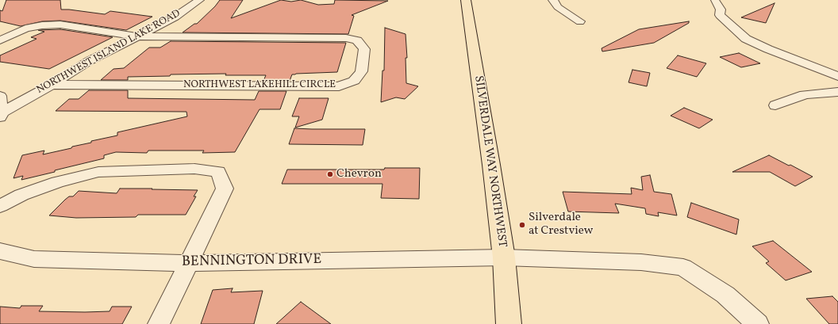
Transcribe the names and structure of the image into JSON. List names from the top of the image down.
{
  "streets": {
    "main road": ["SILVERDALE WAY NORTHWEST"],
    "street": ["NORTHWEST ISLAND LAKE ROAD", "NORTHWEST LAKEHILL CIRCLE", "BENNINGTON DRIVE"]
  },
  "crossings": [
    ["NORTHWEST ISLAND LAKE ROAD", "NORTHWEST LAKEHILL CIRCLE"],
    ["SILVERDALE WAY NORTHWEST", "BENNINGTON DRIVE"]
  ],
  "places": ["Chevron", "Silverdale at Crestview"]
}
